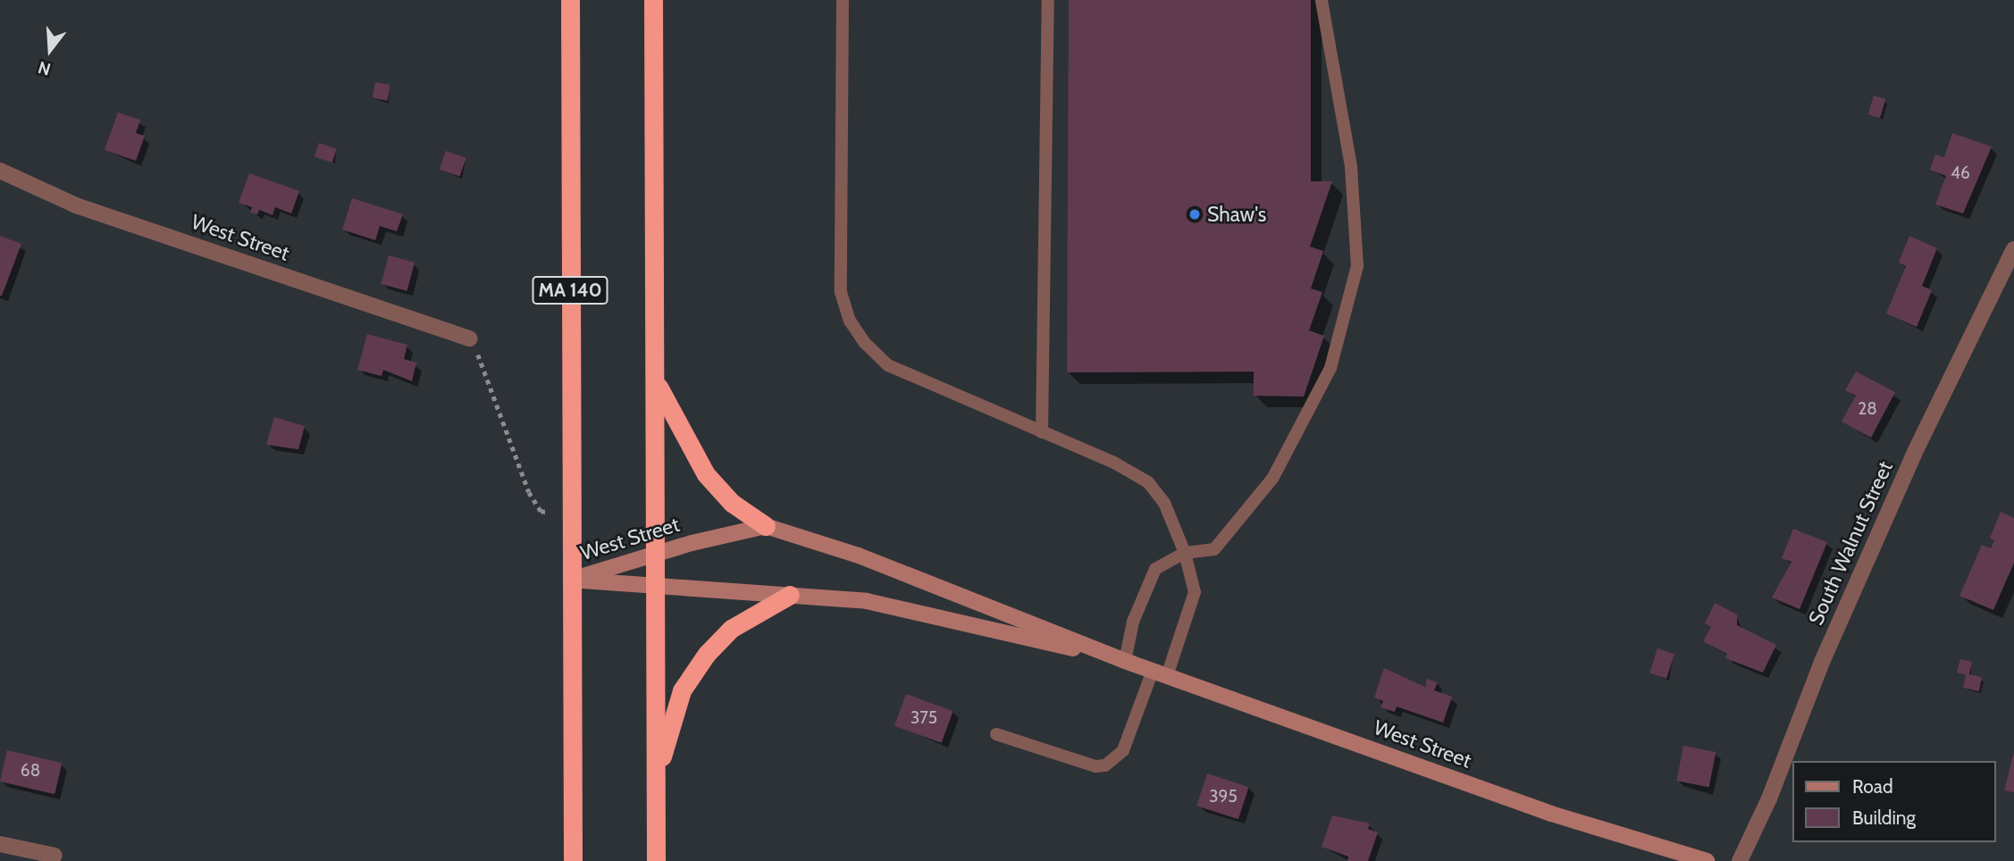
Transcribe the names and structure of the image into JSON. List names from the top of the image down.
{
  "streets": {
    "highway": ["MA 140"],
    "street": ["West Street", "South Walnut Street"]
  },
  "crossings": [
    ["West Street", "MA 140"]
  ],
  "places": ["Shaw's"],
  "house_numbers": [
    "46",
    "28",
    "375",
    "68",
    "395"
  ],
  "legend": ["Road", "Building"],
  "north": "bottom"
}
